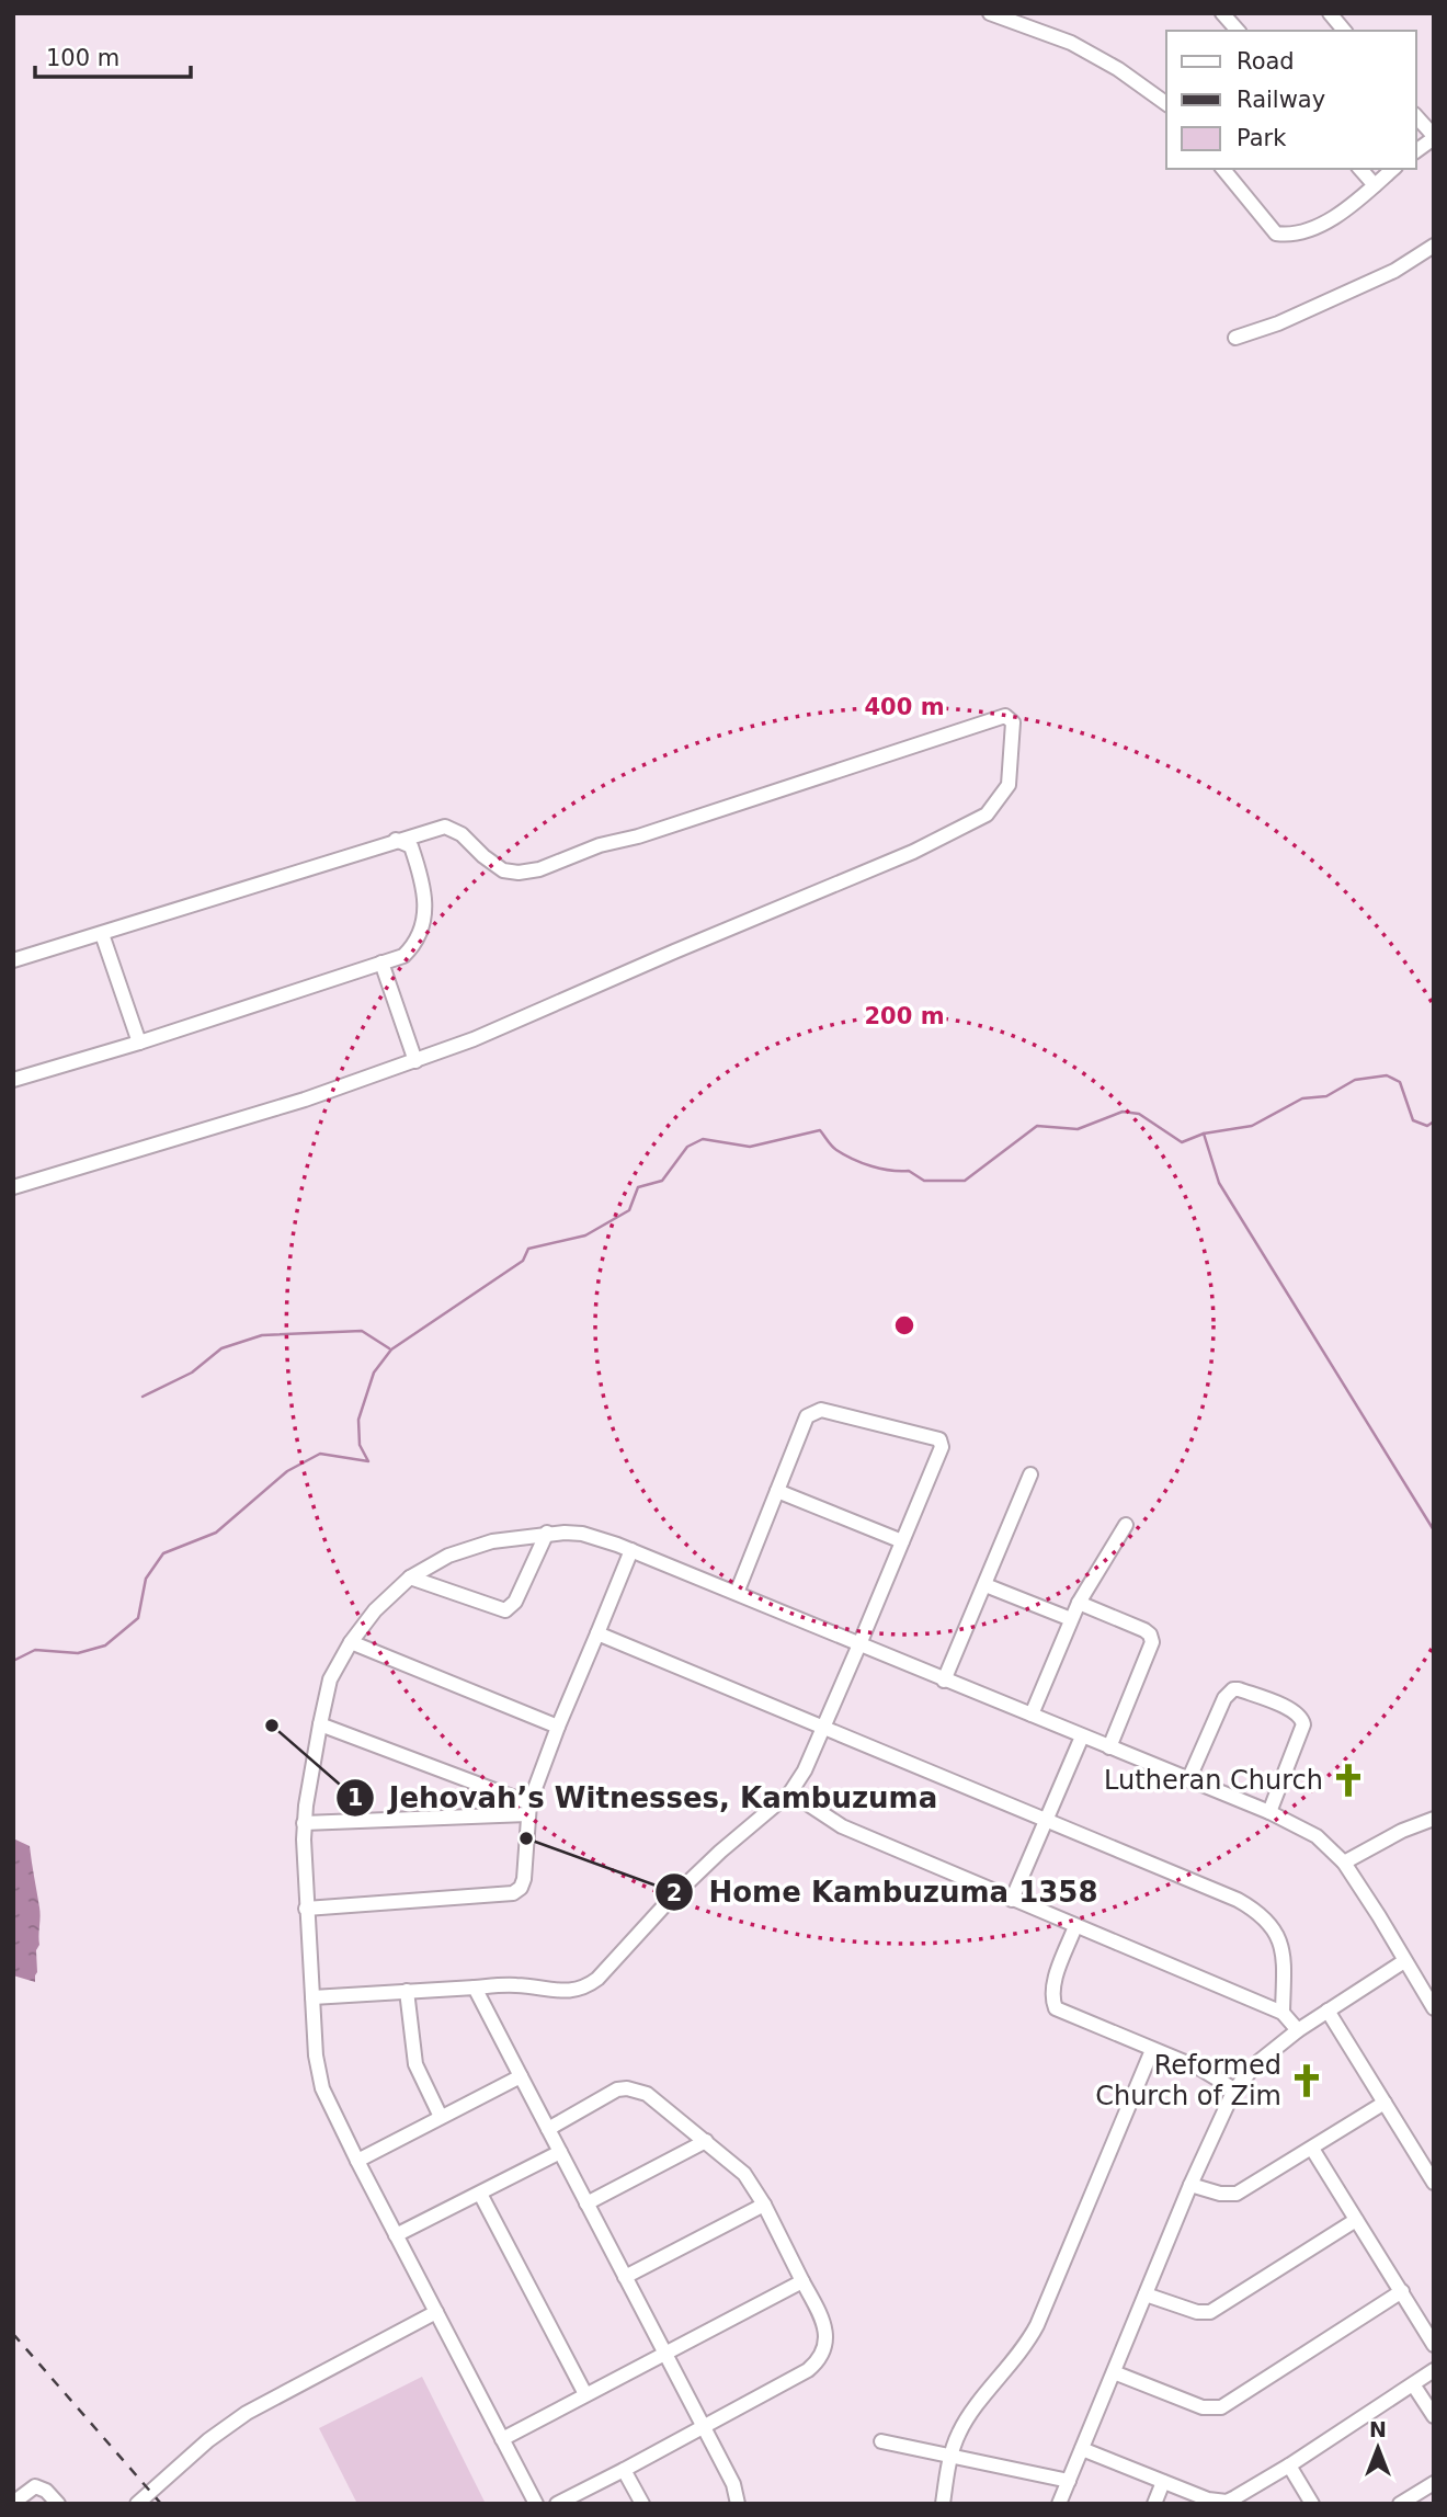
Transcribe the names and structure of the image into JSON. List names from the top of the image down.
{
  "places": {
    "other": ["Jehovah’s Witnesses, Kambuzuma", "Home Kambuzuma 1358"],
    "church": ["Lutheran Church", "Reformed Church of Zim"]
  },
  "legend": ["Road", "Railway", "Park"],
  "scale_bar": "100 m",
  "north": "top",
  "rings": ["400 m", "200 m"]
}
